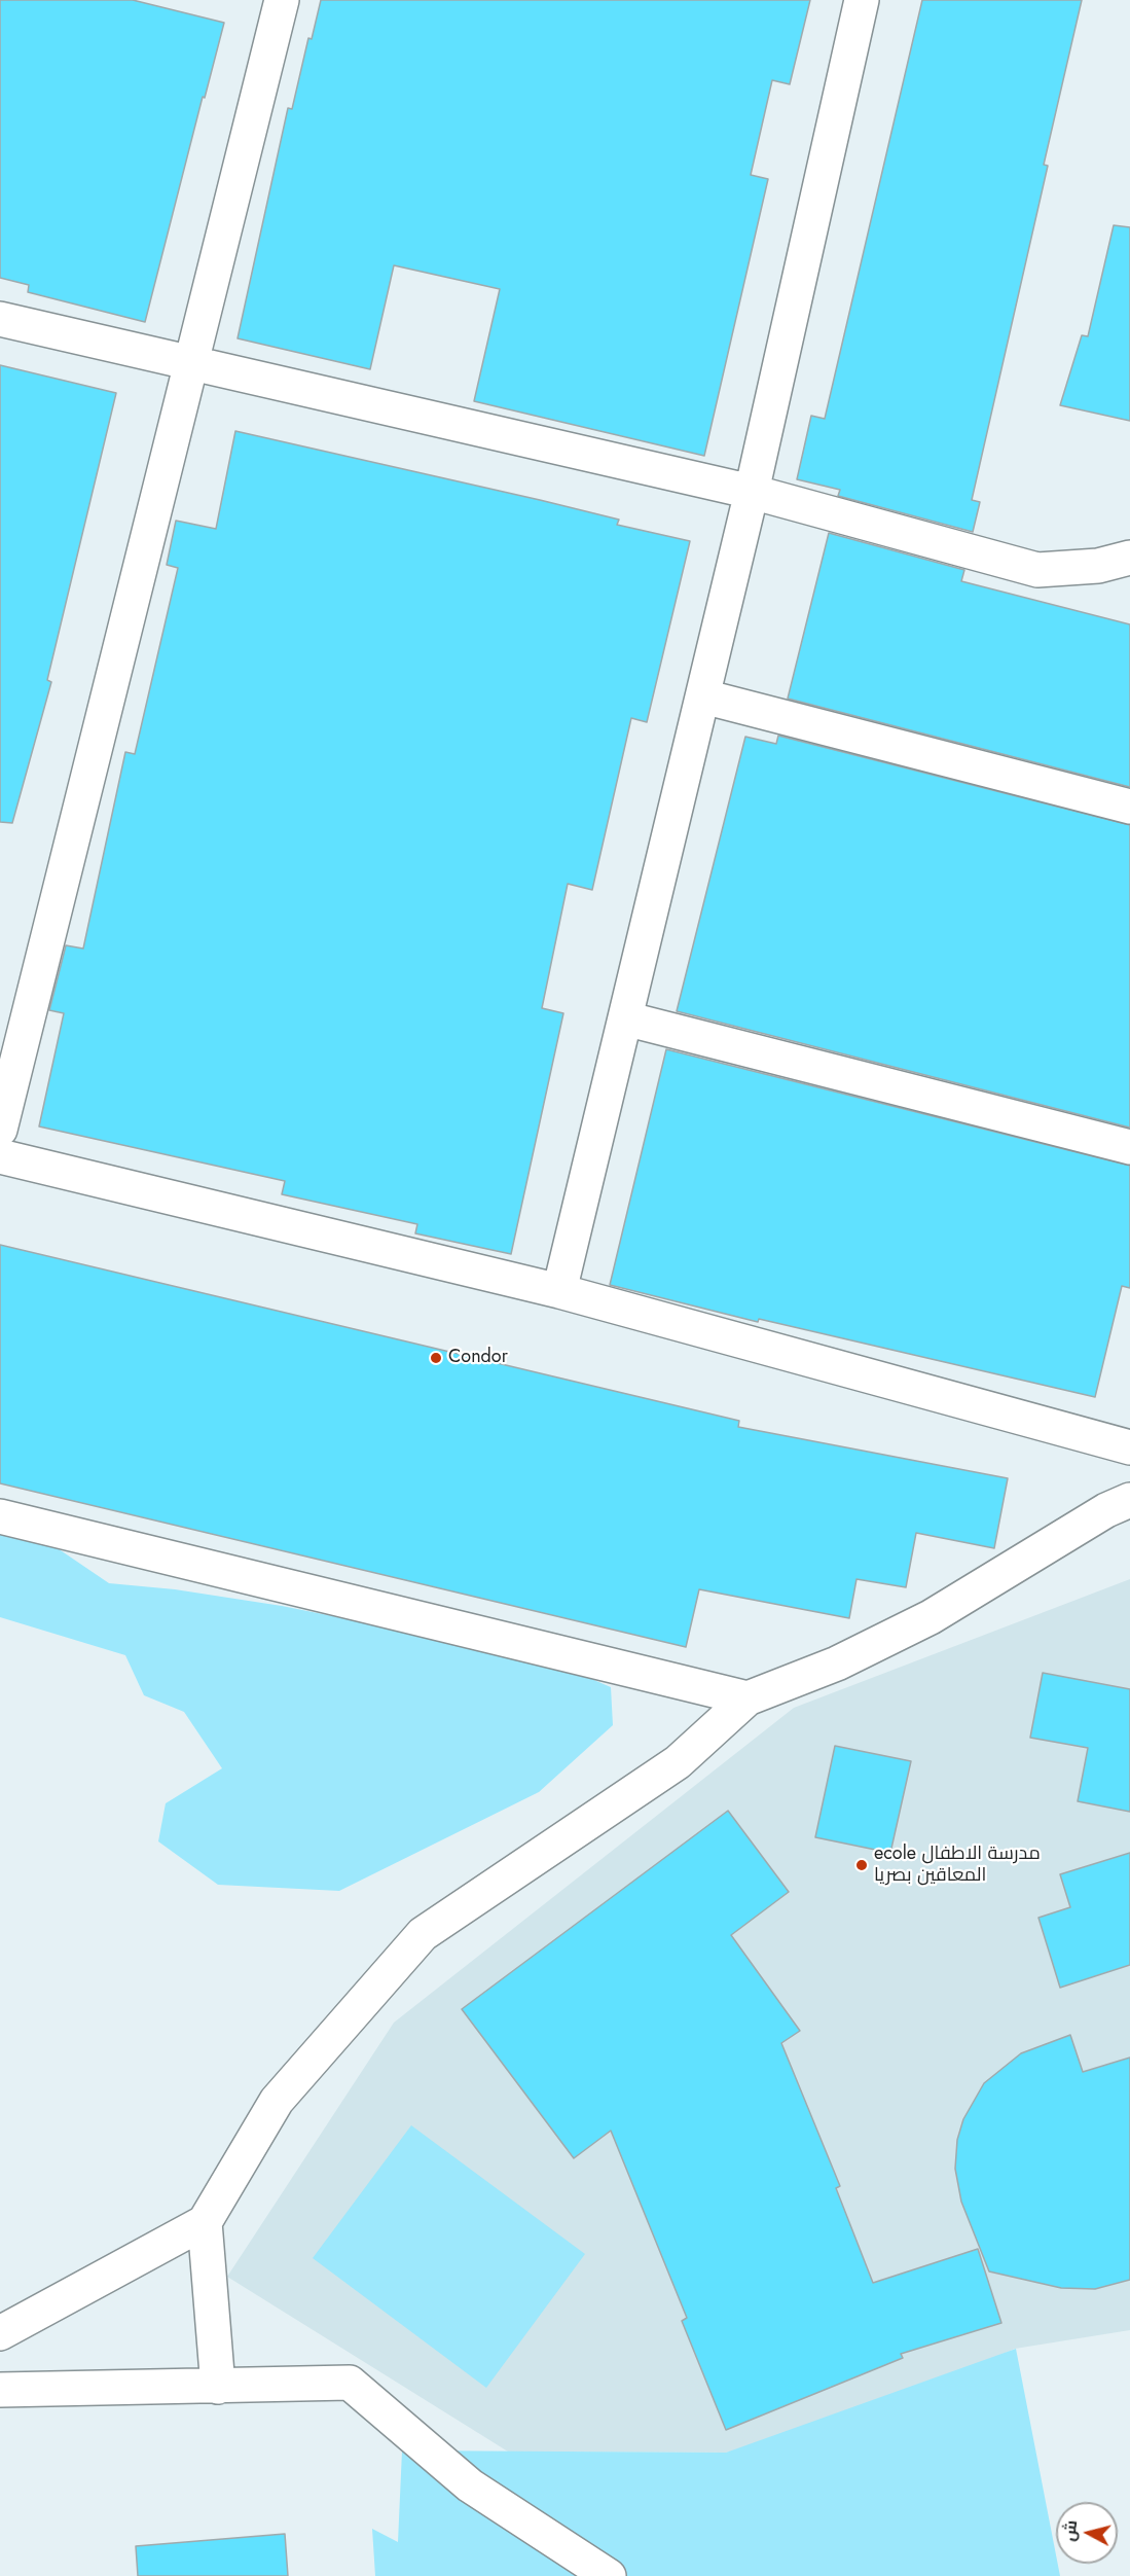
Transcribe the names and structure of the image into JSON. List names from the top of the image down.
{
  "places": ["Condor", "ecole مدرسة الاطفال المعاقين بصريا"],
  "north": "left"
}
